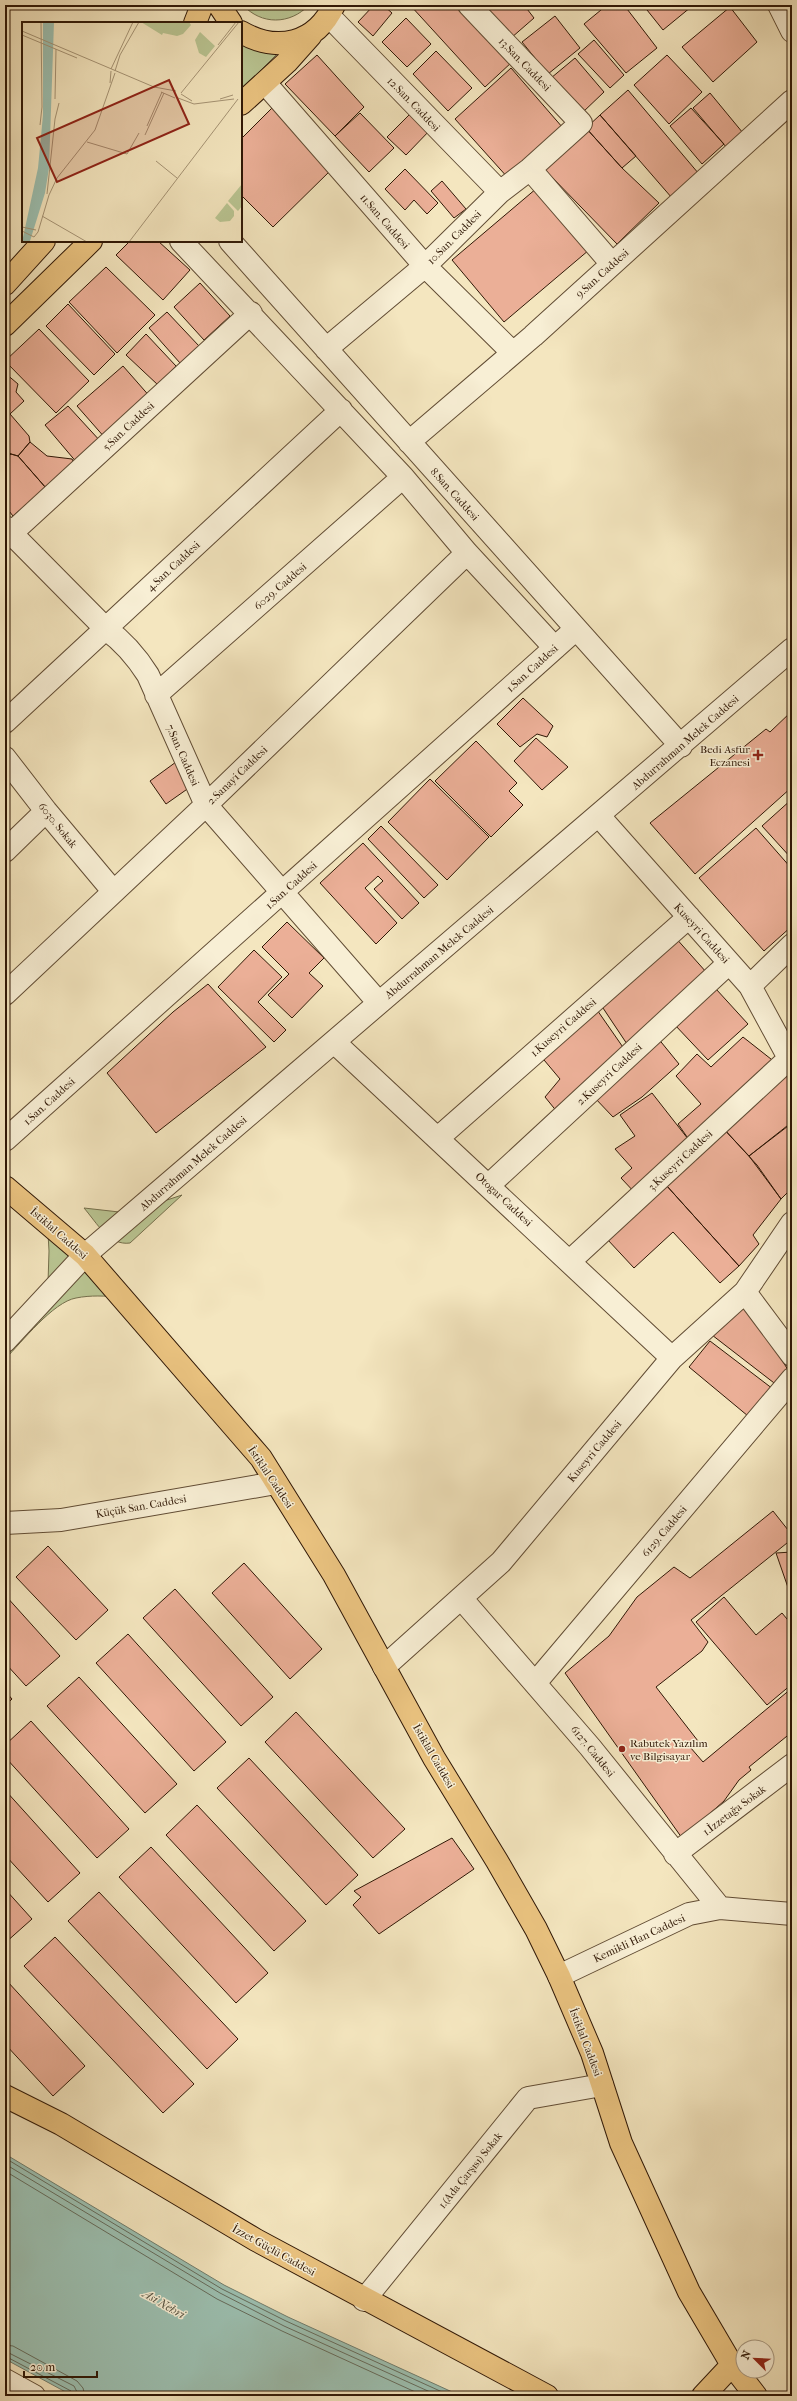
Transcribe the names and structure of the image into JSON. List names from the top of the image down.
{
  "streets": {
    "main road": ["İstiklal Caddesi", "İzzet Güçlü Caddesi"],
    "street": [
      "13.San. Caddesi",
      "12.San. Caddesi",
      "11.San. Caddesi",
      "10.San. Caddesi",
      "9.San. Caddesi",
      "5.San. Caddesi",
      "8.San. Caddesi",
      "4.San. Caddesi",
      "6029. Caddesi",
      "1.San. Caddesi",
      "Abdurrahman Melek Caddesi",
      "7.San. Caddesi",
      "2.Sanayi Caddesi",
      "6030. Sokak",
      "Kuseyri Caddesi",
      "1.Kuseyri Caddesi",
      "2.Kuseyri Caddesi",
      "3.Kuseyri Caddesi",
      "Otogar Caddesi",
      "Küçük San. Caddesi",
      "6129. Caddesi",
      "6127. Caddesi",
      "1.İzzetağa Sokak",
      "Kemikli Han Caddesi",
      "1.(Ada Çarşısı) Sokak"
    ]
  },
  "crossings": [
    ["13.San. Caddesi", "10.San. Caddesi"],
    ["12.San. Caddesi", "10.San. Caddesi"],
    ["11.San. Caddesi", "10.San. Caddesi"],
    ["11.San. Caddesi", "9.San. Caddesi"],
    ["10.San. Caddesi", "8.San. Caddesi"],
    ["9.San. Caddesi", "8.San. Caddesi"],
    ["5.San. Caddesi", "7.San. Caddesi"],
    ["8.San. Caddesi", "1.San. Caddesi"],
    ["8.San. Caddesi", "Abdurrahman Melek Caddesi"],
    ["4.San. Caddesi", "7.San. Caddesi"],
    ["6029. Caddesi", "7.San. Caddesi"],
    ["1.San. Caddesi", "7.San. Caddesi"],
    ["Abdurrahman Melek Caddesi", "7.San. Caddesi"],
    ["Abdurrahman Melek Caddesi", "Kuseyri Caddesi"],
    ["Abdurrahman Melek Caddesi", "Otogar Caddesi"],
    ["Abdurrahman Melek Caddesi", "İstiklal Caddesi"],
    ["7.San. Caddesi", "2.Sanayi Caddesi"],
    ["2.Sanayi Caddesi", "6030. Sokak"],
    ["Kuseyri Caddesi", "1.Kuseyri Caddesi"],
    ["Kuseyri Caddesi", "2.Kuseyri Caddesi"],
    ["Kuseyri Caddesi", "3.Kuseyri Caddesi"],
    ["Kuseyri Caddesi", "Otogar Caddesi"],
    ["Kuseyri Caddesi", "İstiklal Caddesi"],
    ["Kuseyri Caddesi", "6127. Caddesi"],
    ["1.Kuseyri Caddesi", "Otogar Caddesi"],
    ["2.Kuseyri Caddesi", "Otogar Caddesi"],
    ["3.Kuseyri Caddesi", "Otogar Caddesi"],
    ["İstiklal Caddesi", "Küçük San. Caddesi"],
    ["İstiklal Caddesi", "Kemikli Han Caddesi"],
    ["İstiklal Caddesi", "1.(Ada Çarşısı) Sokak"],
    ["6129. Caddesi", "6127. Caddesi"],
    ["6127. Caddesi", "1.İzzetağa Sokak"],
    ["6127. Caddesi", "Kemikli Han Caddesi"],
    ["1.(Ada Çarşısı) Sokak", "İzzet Güçlü Caddesi"]
  ],
  "water": ["Asi Nehri"],
  "places": {
    "health": ["Bedi Asfur Eczanesi"],
    "other": ["Rabutek Yazılım ve Bilgisayar"]
  },
  "scale_bar": "20 m",
  "north": "top left"
}
